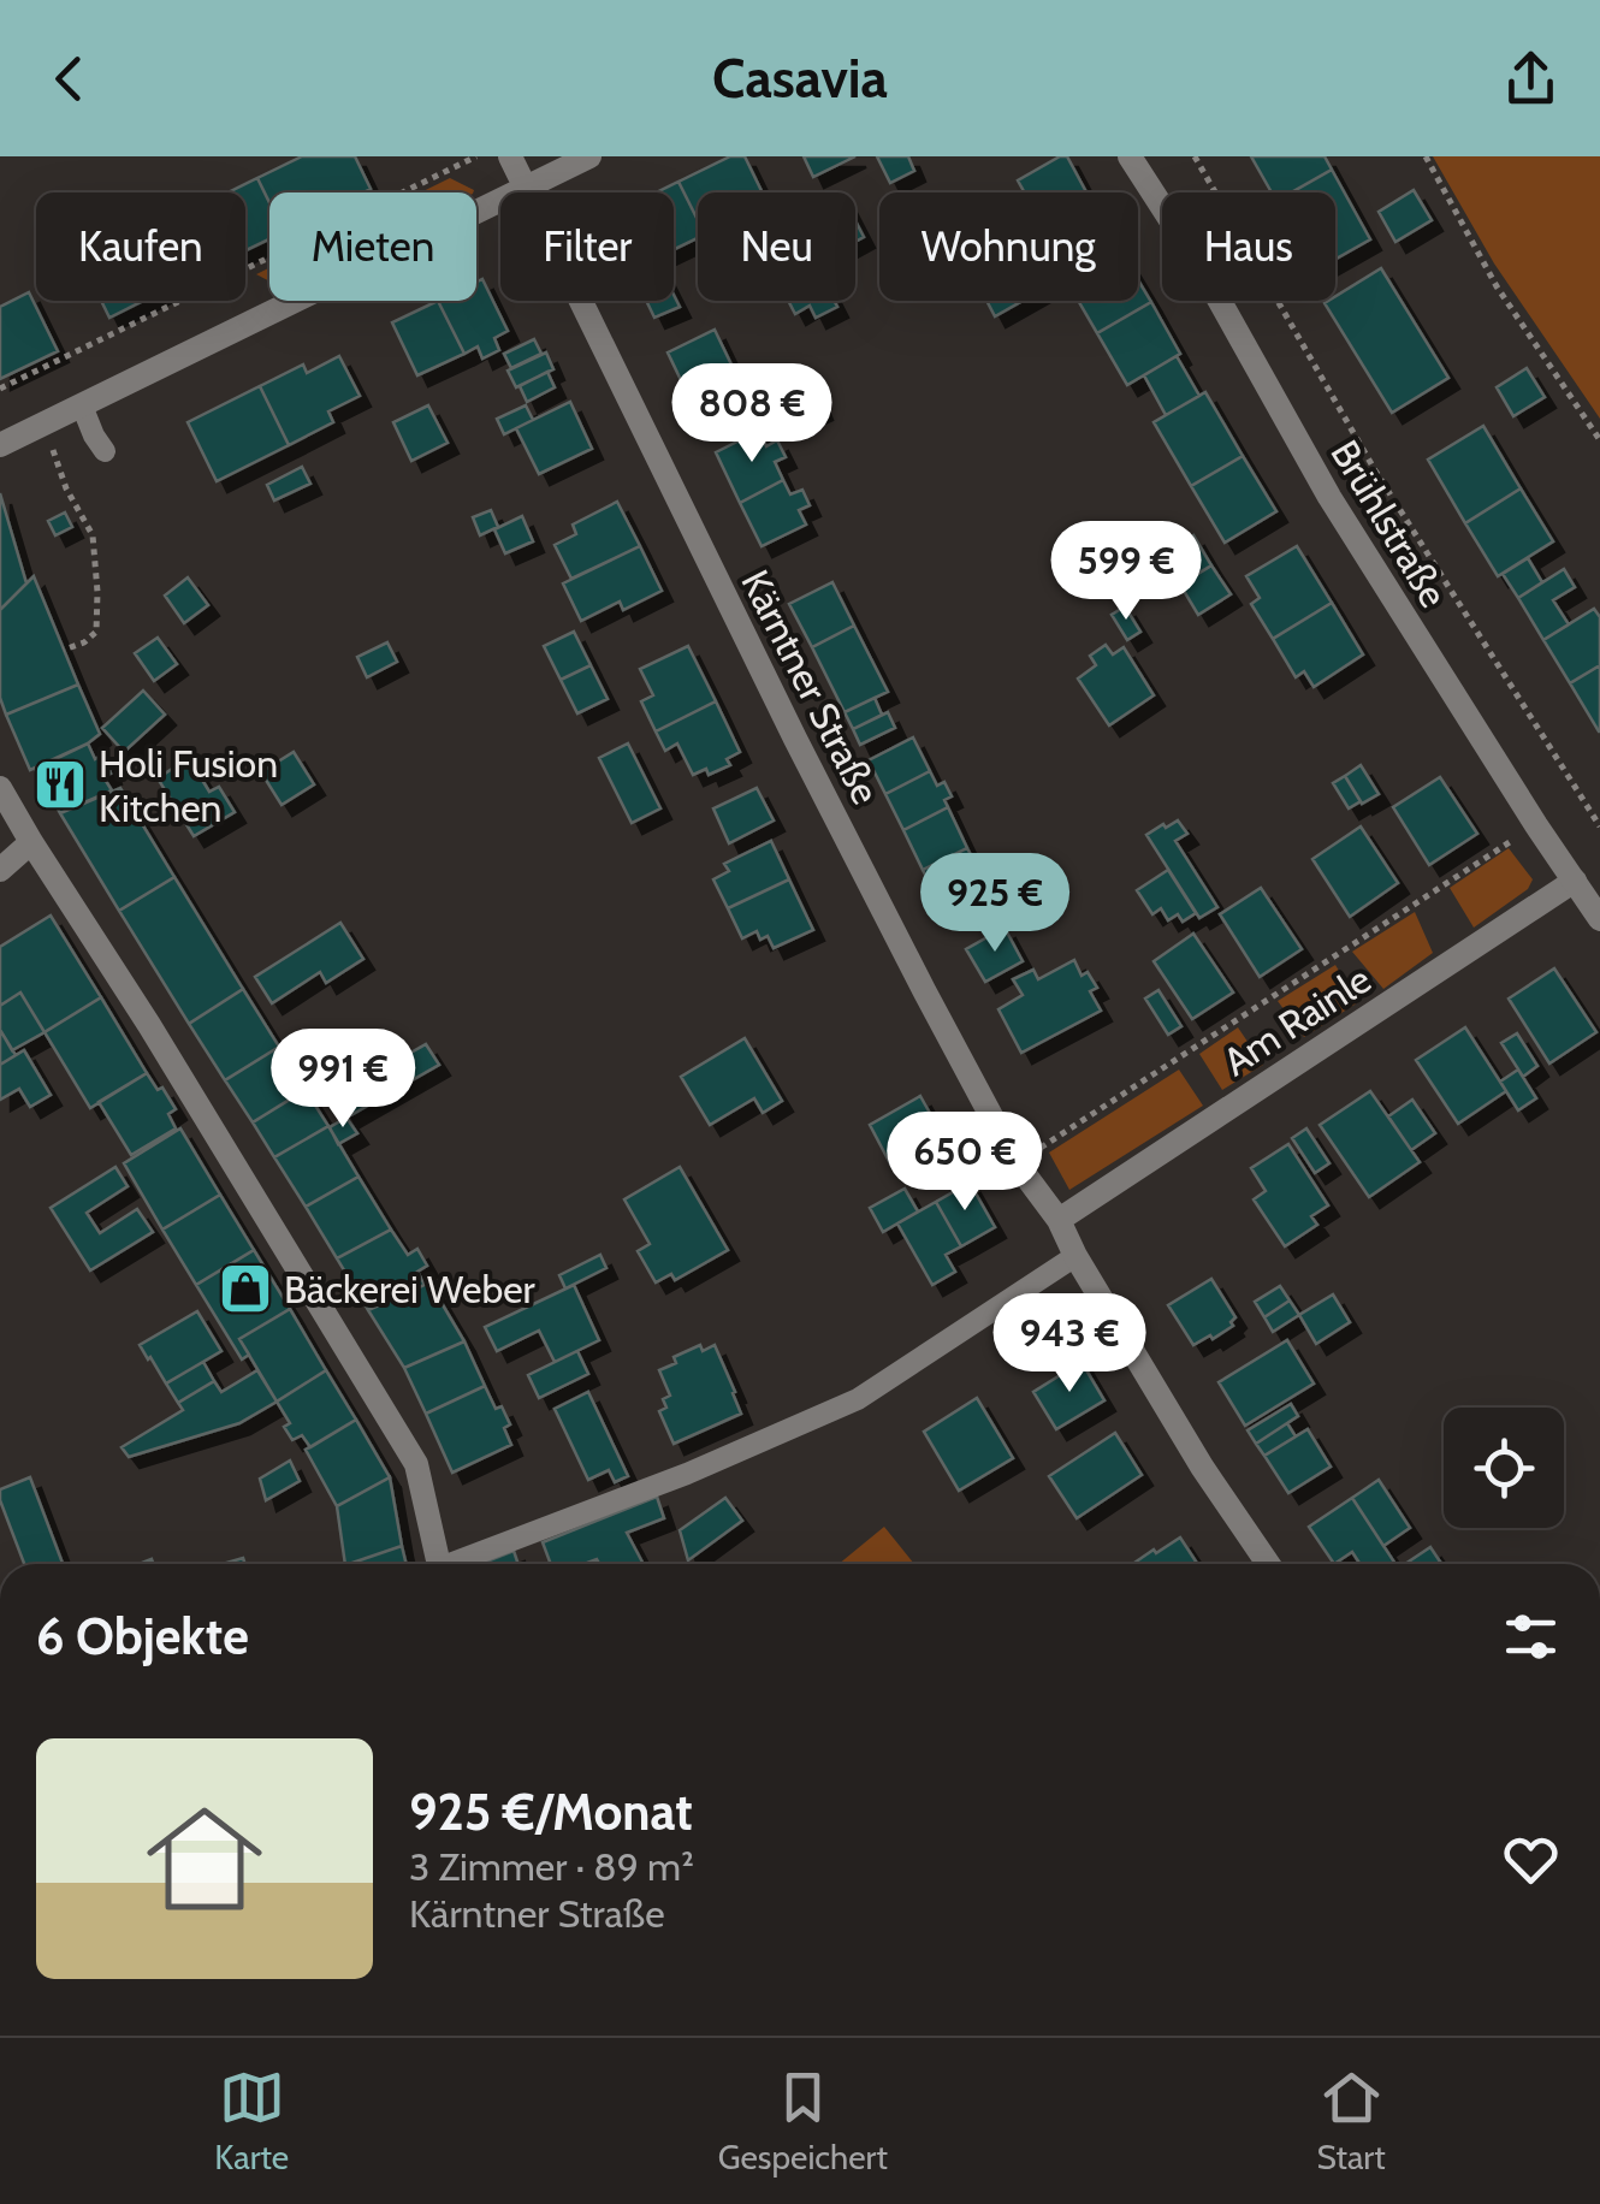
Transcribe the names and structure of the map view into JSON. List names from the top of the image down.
{
  "streets": {
    "street": ["Brühlstraße", "Kärntner Straße", "Am Rainle"]
  },
  "crossings": [
    ["Brühlstraße", "Am Rainle"],
    ["Kärntner Straße", "Am Rainle"]
  ],
  "places": {
    "restaurant": ["Holi Fusion Kitchen"],
    "shop": ["Bäckerei Weber"]
  },
  "page": {
    "header": "Casavia",
    "chip": [
      "Kaufen",
      "Mieten",
      "Filter",
      "Neu",
      "Wohnung",
      "Haus"
    ],
    "price": [
      "808 €",
      "599 €",
      "925 €",
      "991 €",
      "650 €",
      "943 €"
    ],
    "heading": "6 Objekte",
    "list": [
      {
        "name": "925 €/Monat",
        "note": "3 Zimmer · 89 m² · Kärntner Straße"
      }
    ],
    "tabs": ["Karte", "Gespeichert", "Start"]
  }
}
